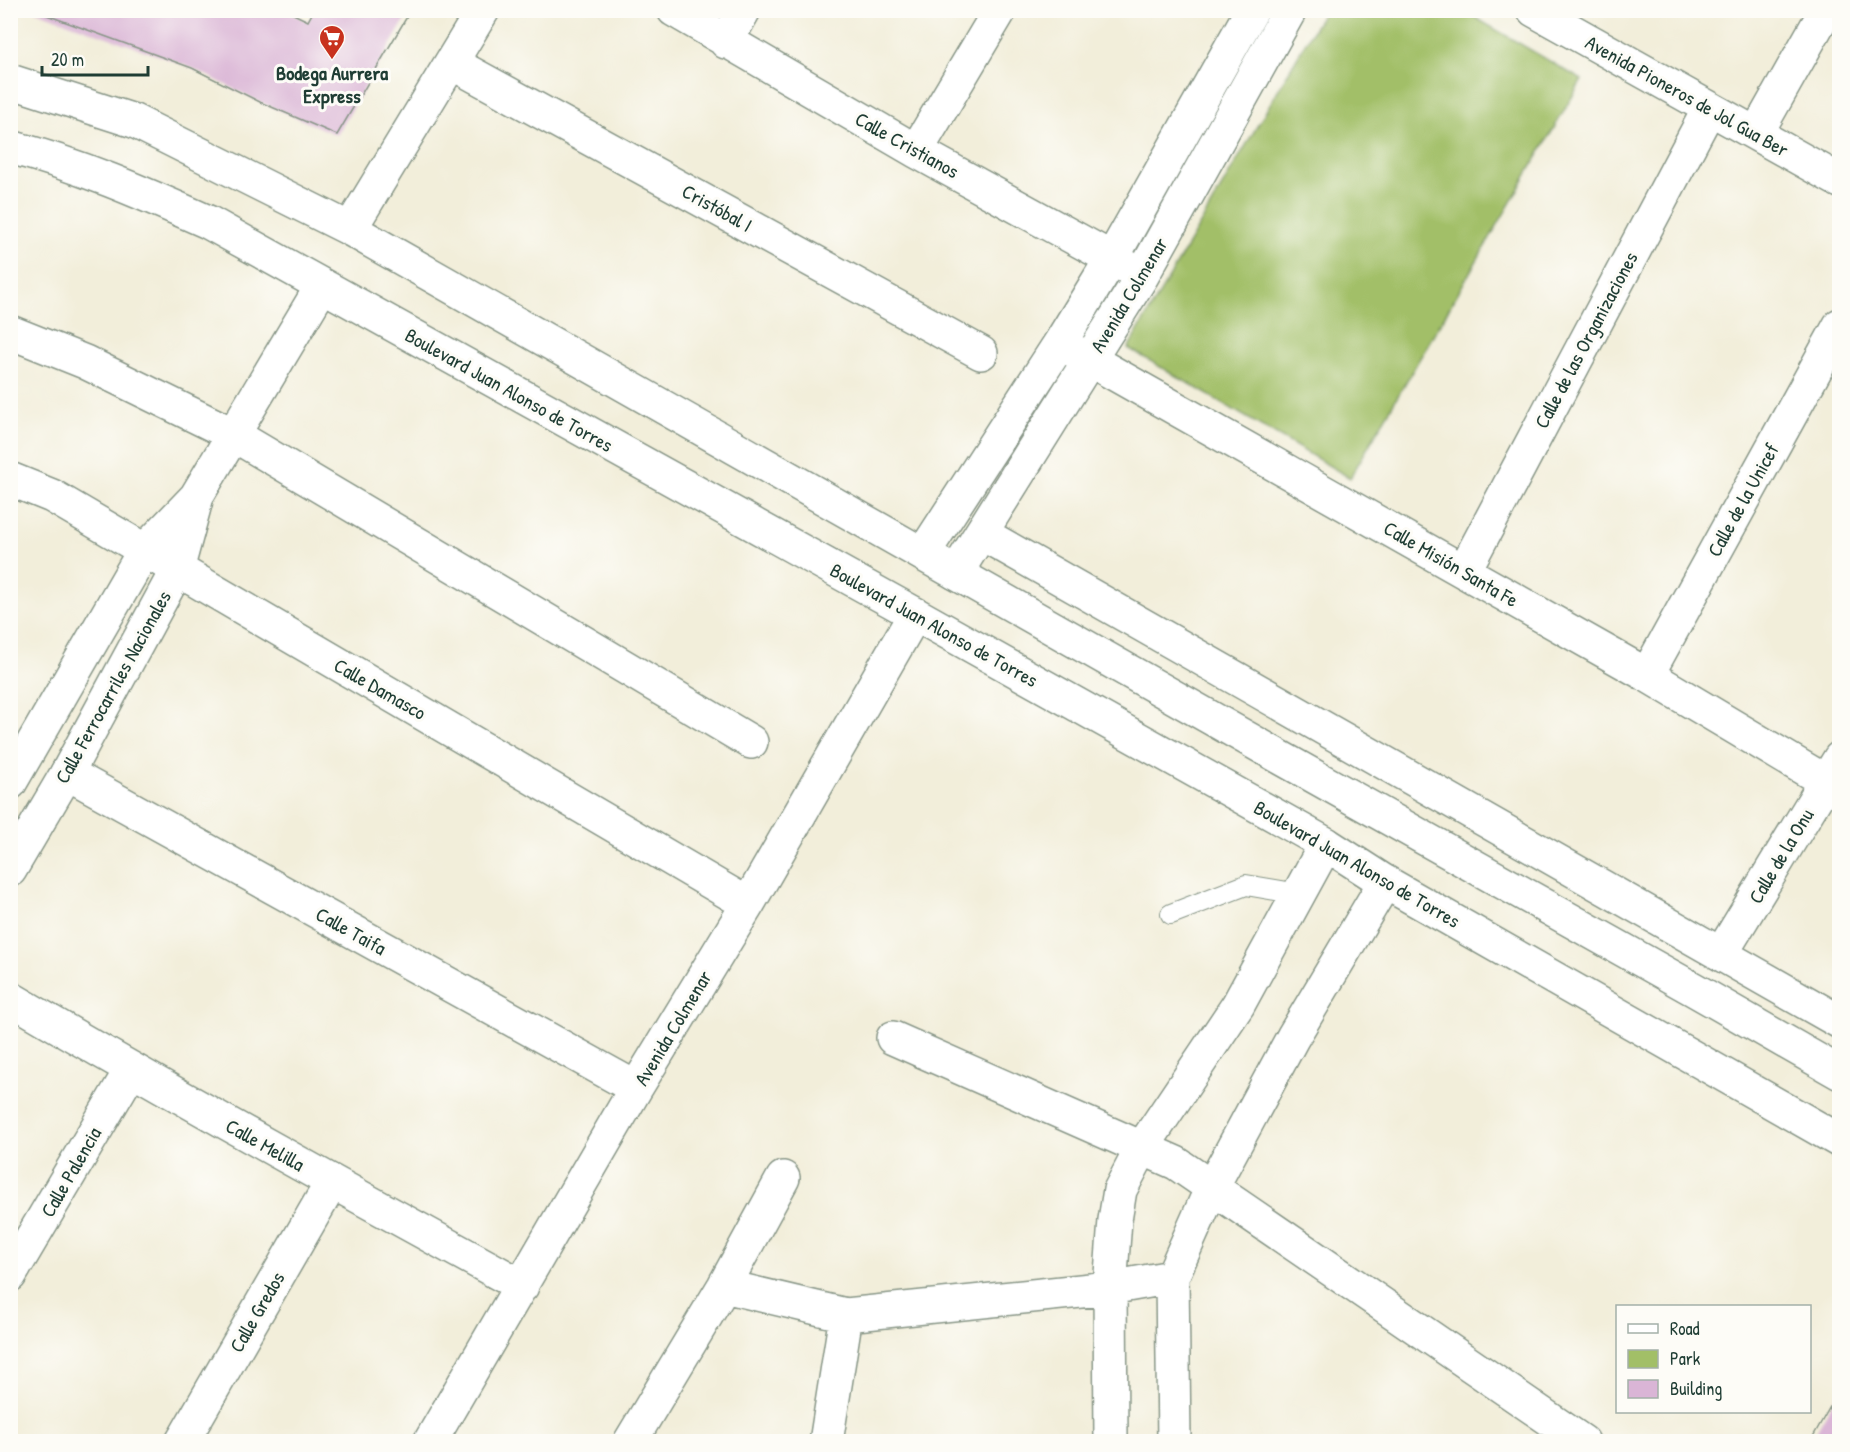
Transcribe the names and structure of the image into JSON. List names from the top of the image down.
{
  "streets": {
    "street": [
      "Avenida Pioneros de Jol Gua Ber",
      "Calle Cristianos",
      "Cristóbal I",
      "Avenida Colmenar",
      "Calle de las Organizaciones",
      "Boulevard Juan Alonso de Torres",
      "Calle de la Unicef",
      "Calle Misión Santa Fe",
      "Calle Ferrocarriles Nacionales",
      "Calle Damasco",
      "Calle de la Onu",
      "Calle Taifa",
      "Calle Melilla",
      "Calle Palencia",
      "Calle Gredos"
    ]
  },
  "crossings": [
    ["Avenida Pioneros de Jol Gua Ber", "Calle de las Organizaciones"],
    ["Calle Cristianos", "Avenida Colmenar"],
    ["Avenida Colmenar", "Boulevard Juan Alonso de Torres"],
    ["Avenida Colmenar", "Calle Misión Santa Fe"],
    ["Avenida Colmenar", "Calle Damasco"],
    ["Avenida Colmenar", "Calle Taifa"],
    ["Avenida Colmenar", "Calle Melilla"],
    ["Calle de las Organizaciones", "Calle Misión Santa Fe"],
    ["Boulevard Juan Alonso de Torres", "Calle Ferrocarriles Nacionales"],
    ["Calle de la Unicef", "Calle Misión Santa Fe"],
    ["Calle Misión Santa Fe", "Calle de la Onu"],
    ["Calle Ferrocarriles Nacionales", "Calle Damasco"],
    ["Calle Ferrocarriles Nacionales", "Calle Taifa"],
    ["Calle Melilla", "Calle Palencia"],
    ["Calle Melilla", "Calle Gredos"]
  ],
  "places": {
    "supermarket": ["Bodega Aurrera Express"]
  },
  "legend": ["Road", "Park", "Building"],
  "scale_bar": "20 m"
}
